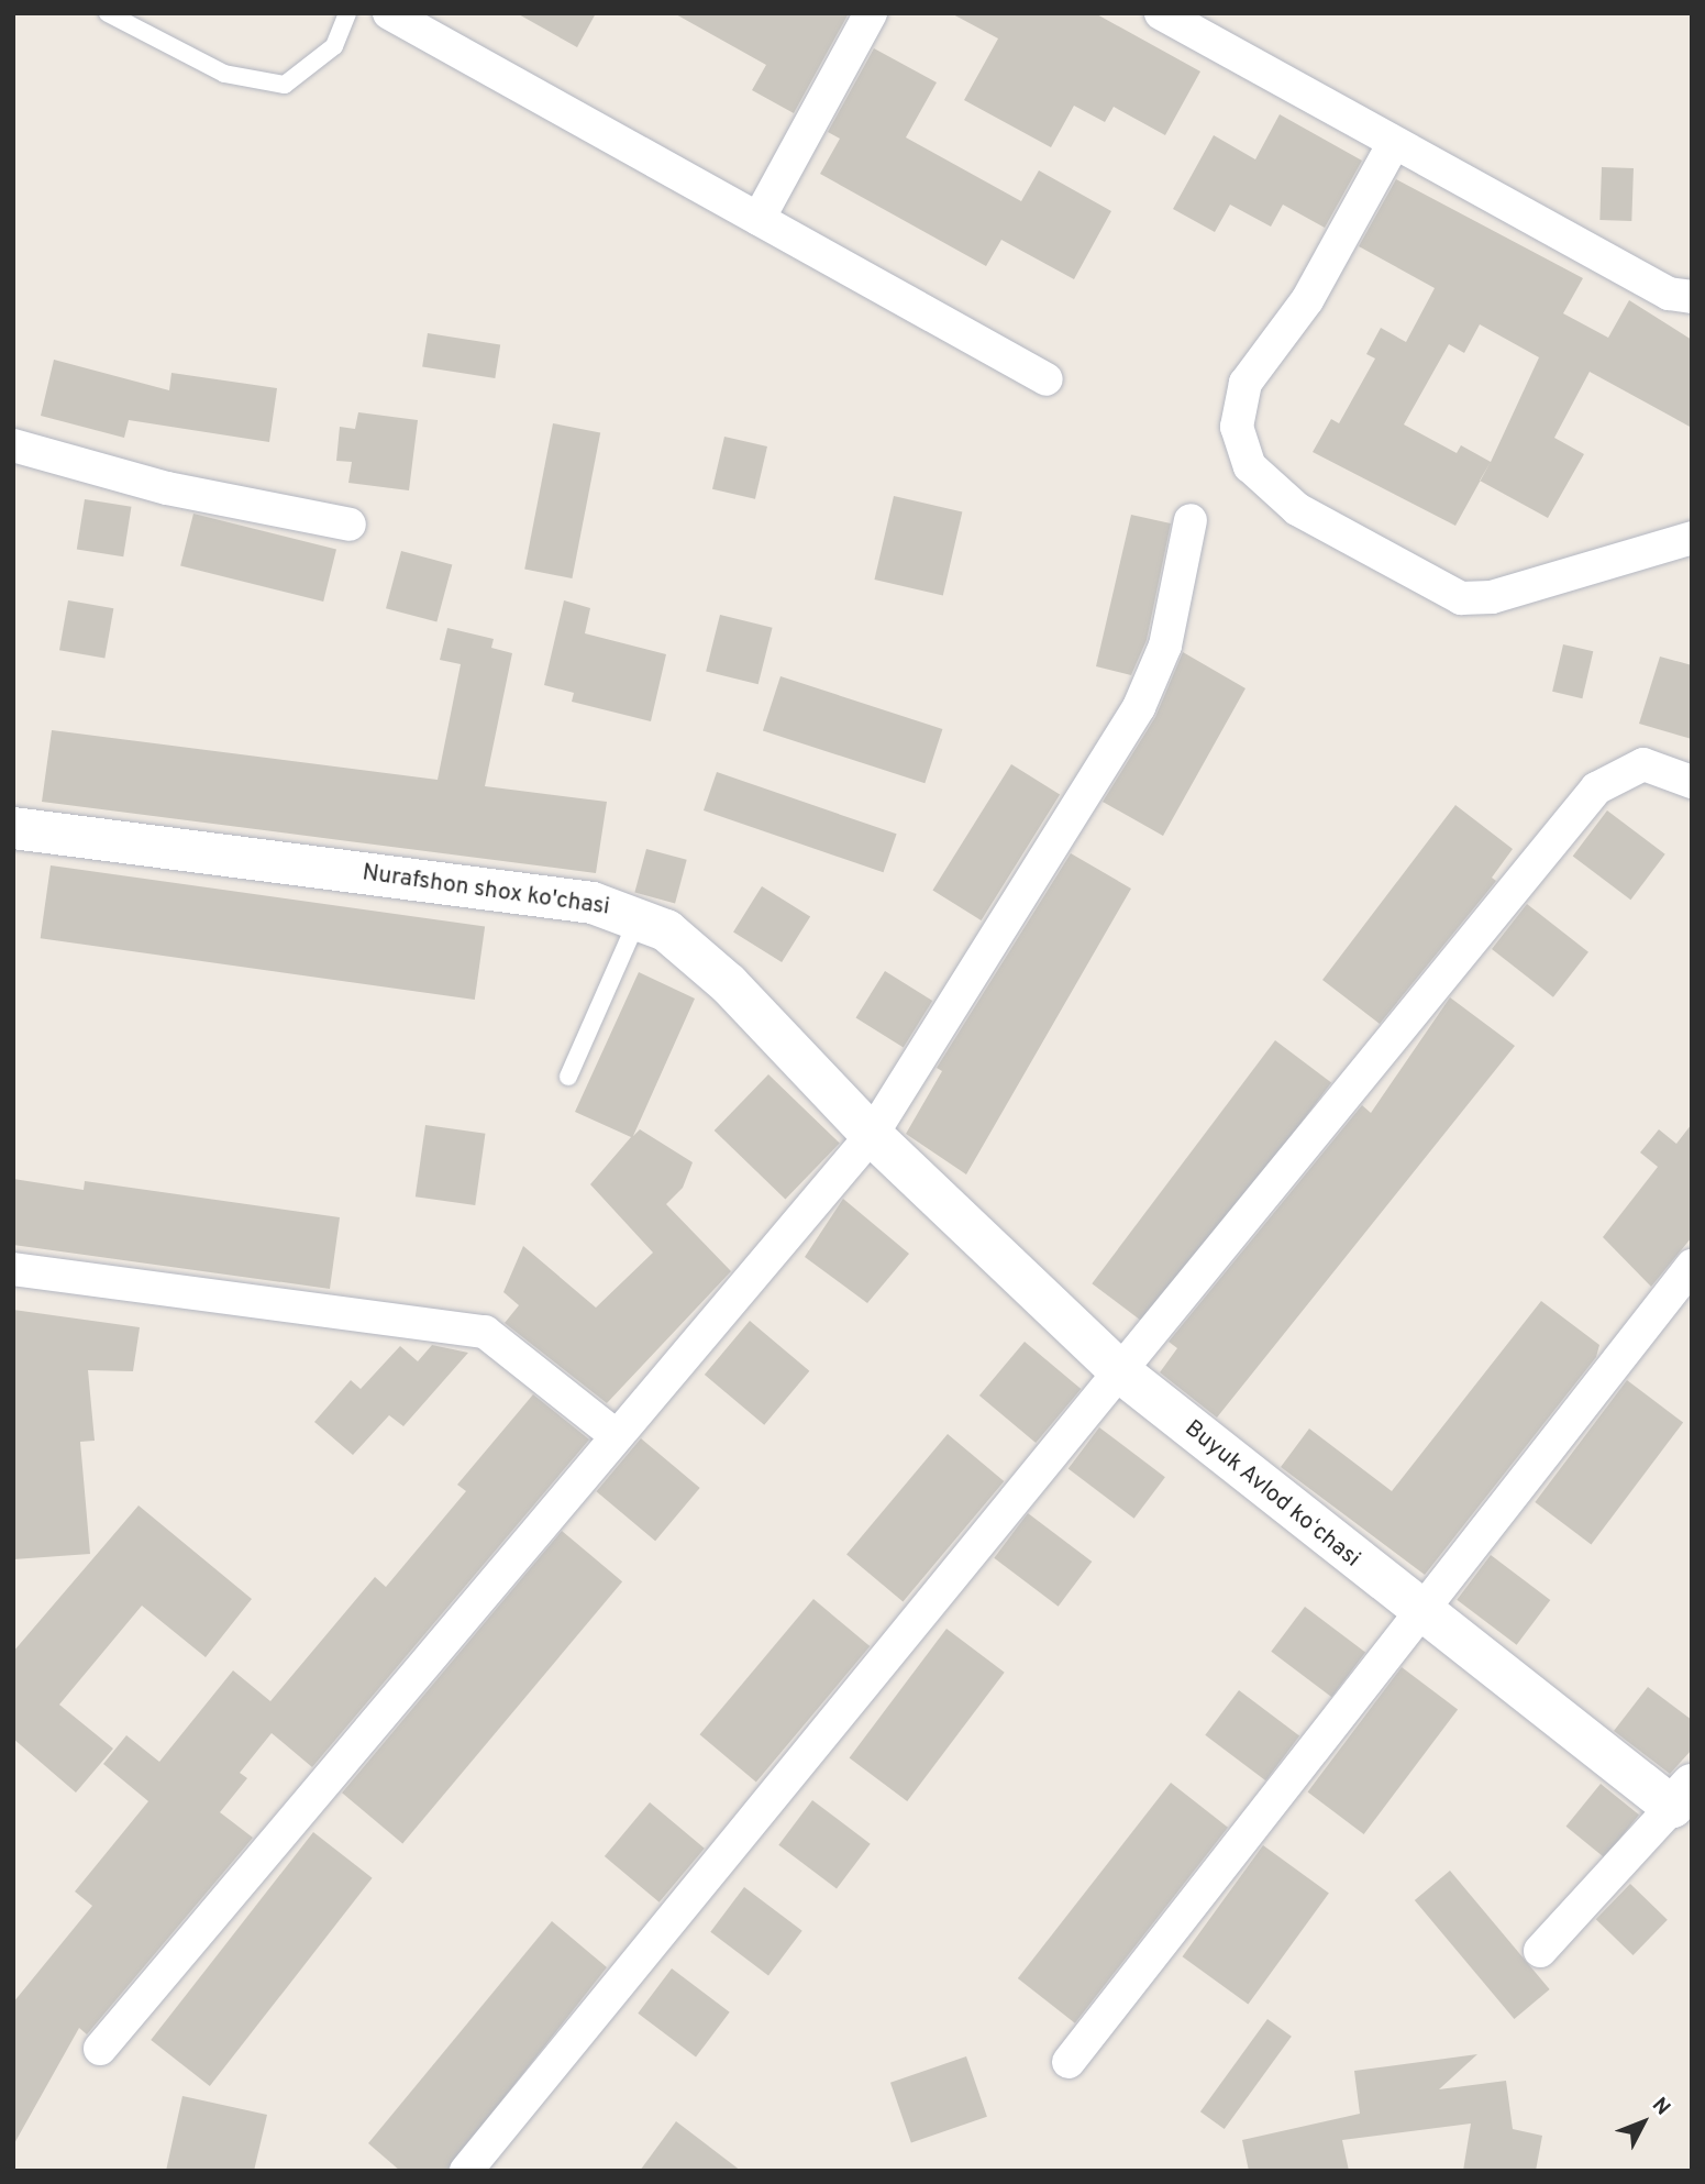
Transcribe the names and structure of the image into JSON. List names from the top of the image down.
{
  "streets": {
    "street": ["Nurafshon shox ko'chasi", "Buyuk Avlod koʻchasi"]
  },
  "crossings": [
    ["Nurafshon shox ko'chasi", "Buyuk Avlod koʻchasi"]
  ],
  "north": "top right"
}
